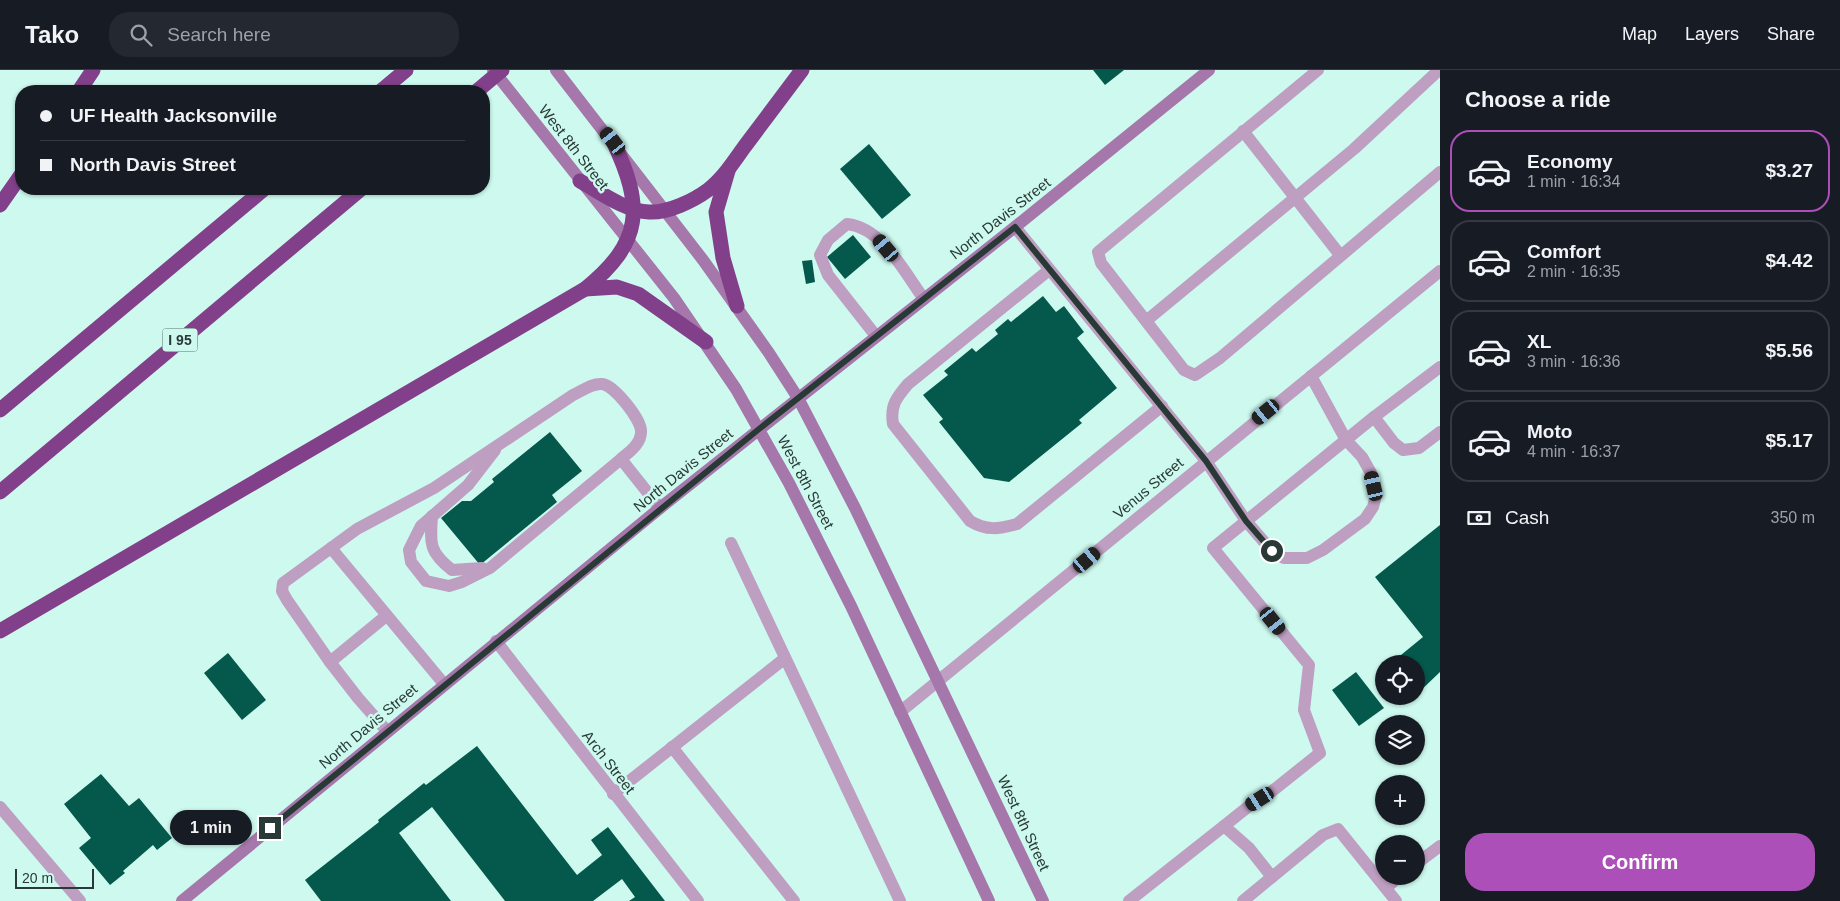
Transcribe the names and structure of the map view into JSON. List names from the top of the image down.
{
  "streets": {
    "highway": ["I 95"],
    "street": [
      "West 8th Street",
      "North Davis Street",
      "Venus Street",
      "Arch Street"
    ]
  },
  "crossings": [
    ["West 8th Street", "North Davis Street"],
    ["West 8th Street", "Venus Street"],
    ["North Davis Street", "Arch Street"]
  ],
  "scale_bar": "20 m",
  "page": {
    "header": "Tako",
    "search": "Search here",
    "nav": ["Map", "Layers", "Share"],
    "heading": "Choose a ride",
    "banner": ["UF Health Jacksonville", "North Davis Street"],
    "list": [
      {
        "name": "Economy",
        "note": "1 min · 16:34",
        "value": "$3.27"
      },
      {
        "name": "Comfort",
        "note": "2 min · 16:35",
        "value": "$4.42"
      },
      {
        "name": "XL",
        "note": "3 min · 16:36",
        "value": "$5.56"
      },
      {
        "name": "Moto",
        "note": "4 min · 16:37",
        "value": "$5.17"
      }
    ],
    "pay": ["Cash", "350 m"],
    "map_buttons": ["+", "−"],
    "bubble": "1 min",
    "buttons": "Confirm",
    "scale": "20 m"
  }
}
